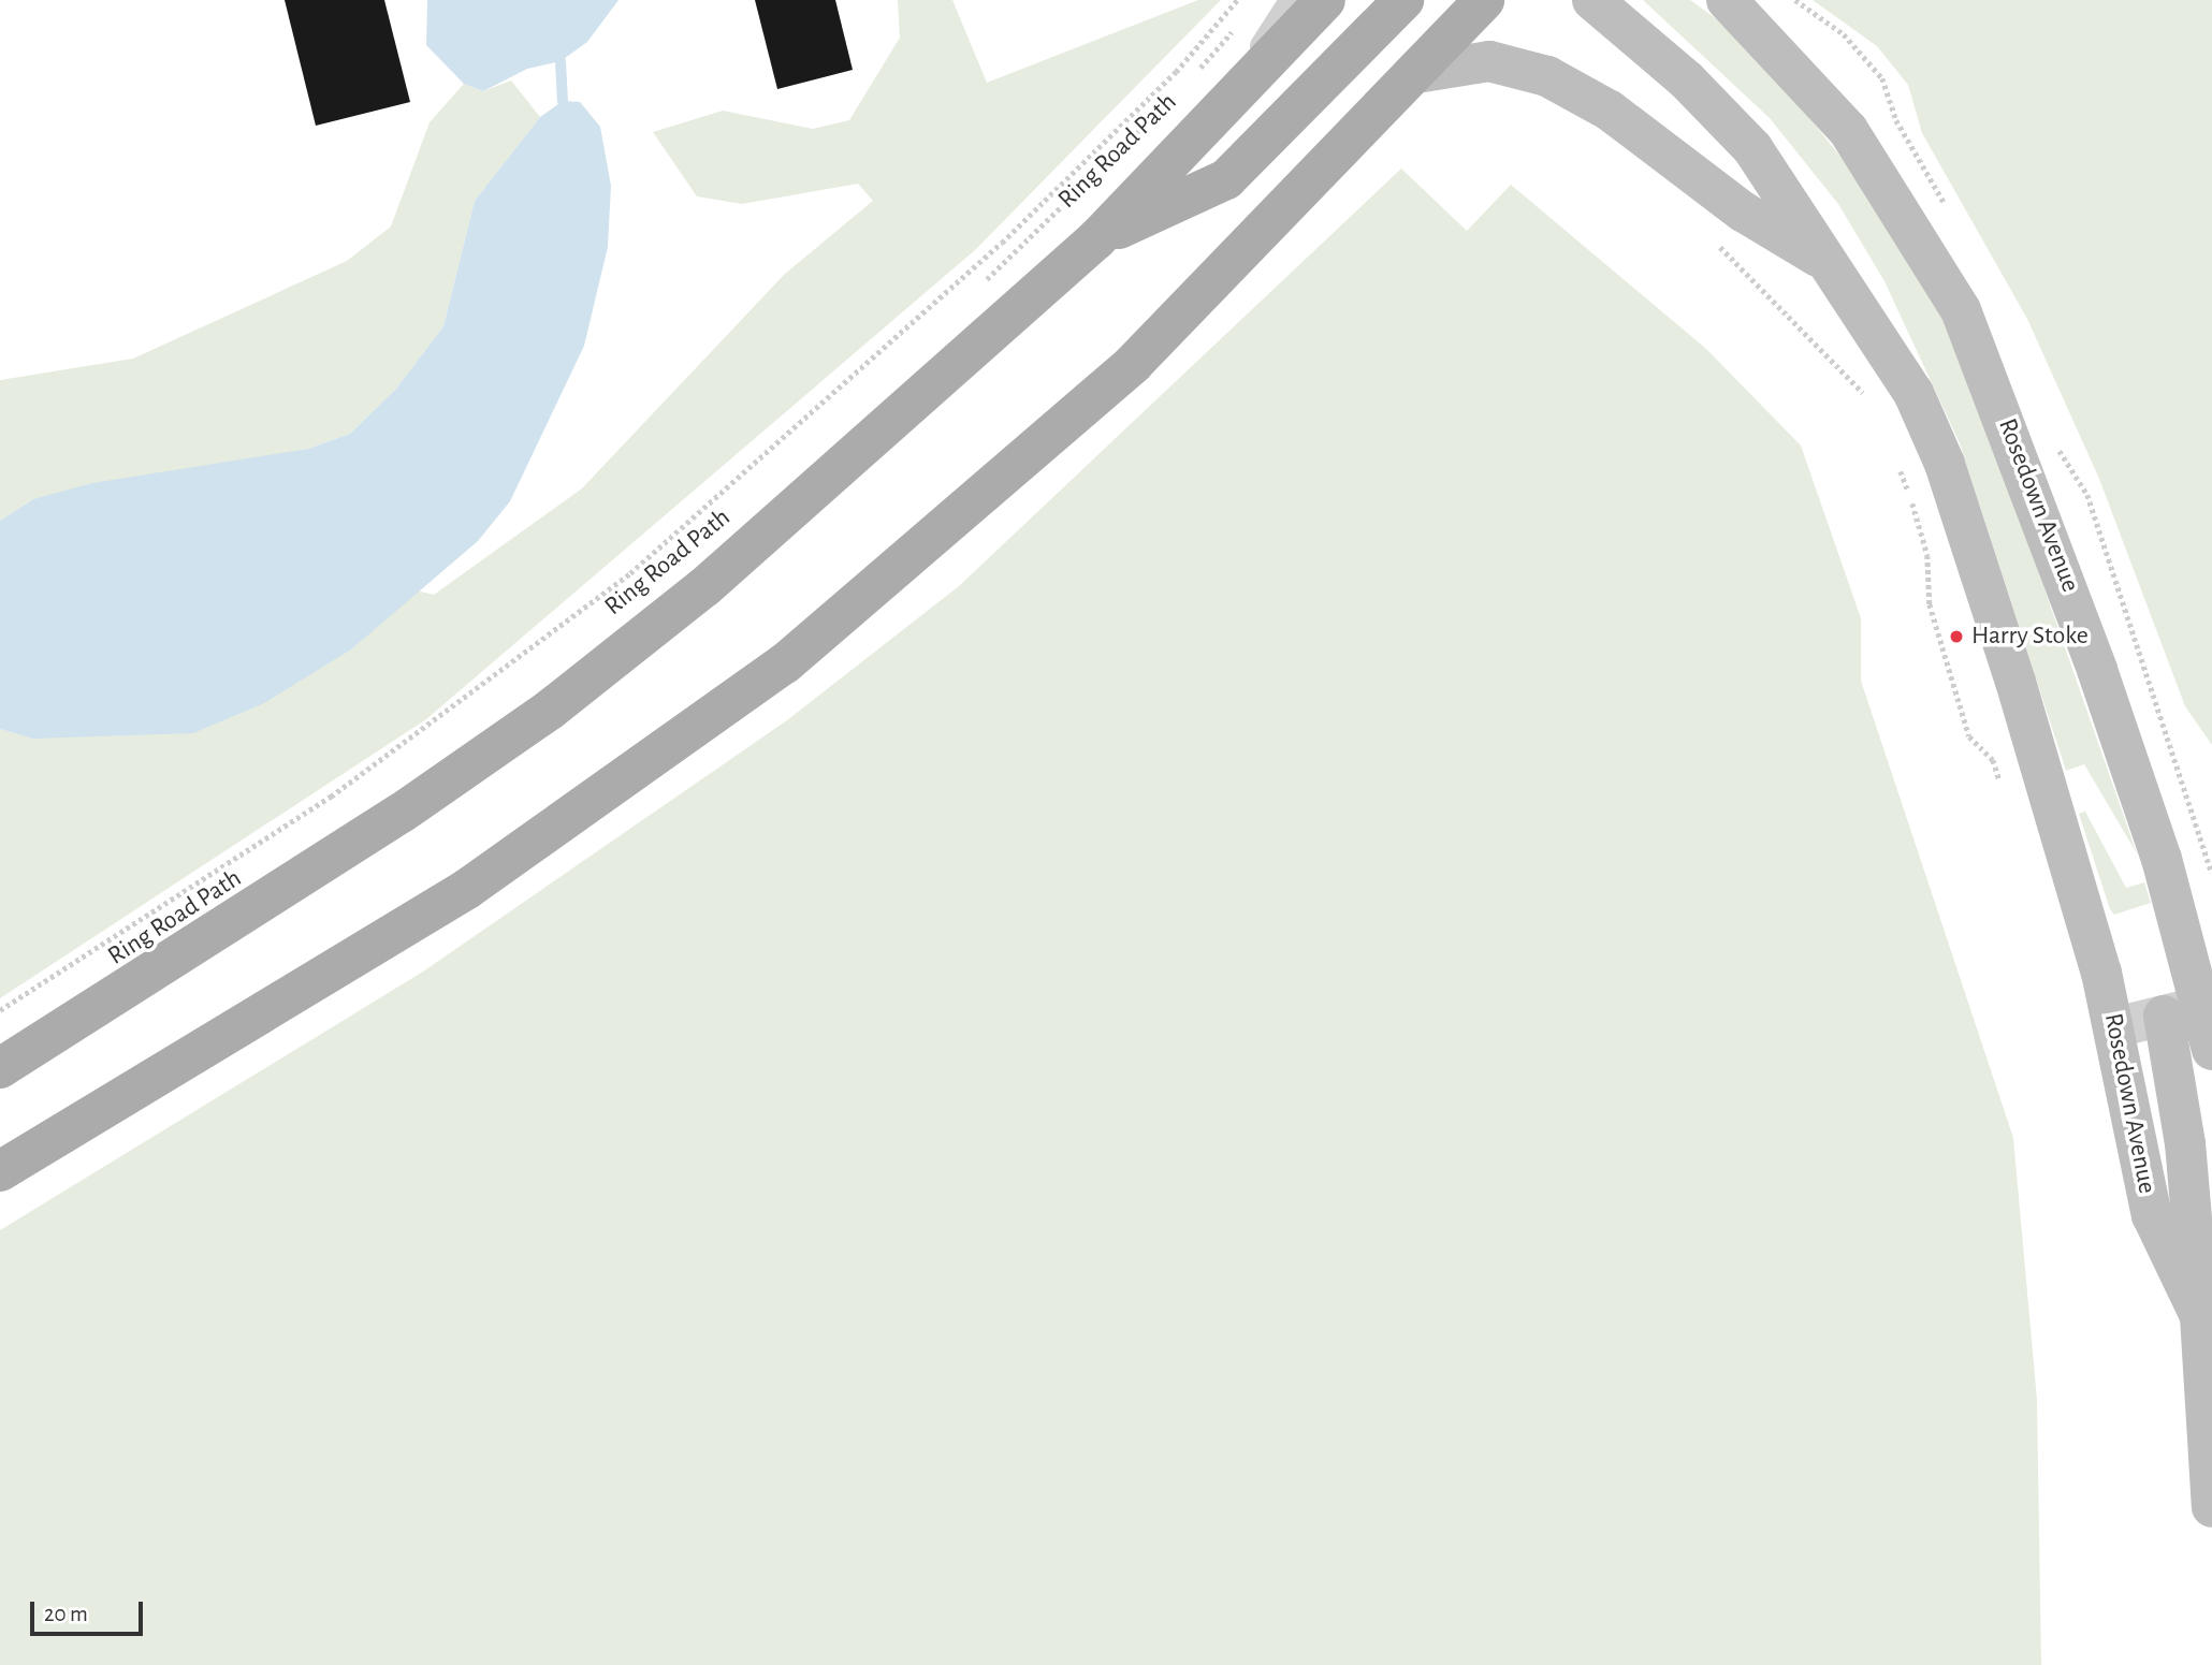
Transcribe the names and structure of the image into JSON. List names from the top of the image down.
{
  "streets": {
    "street": ["Rosedown Avenue"],
    "path": ["Ring Road Path"]
  },
  "places": ["Harry Stoke"],
  "scale_bar": "20 m"
}
